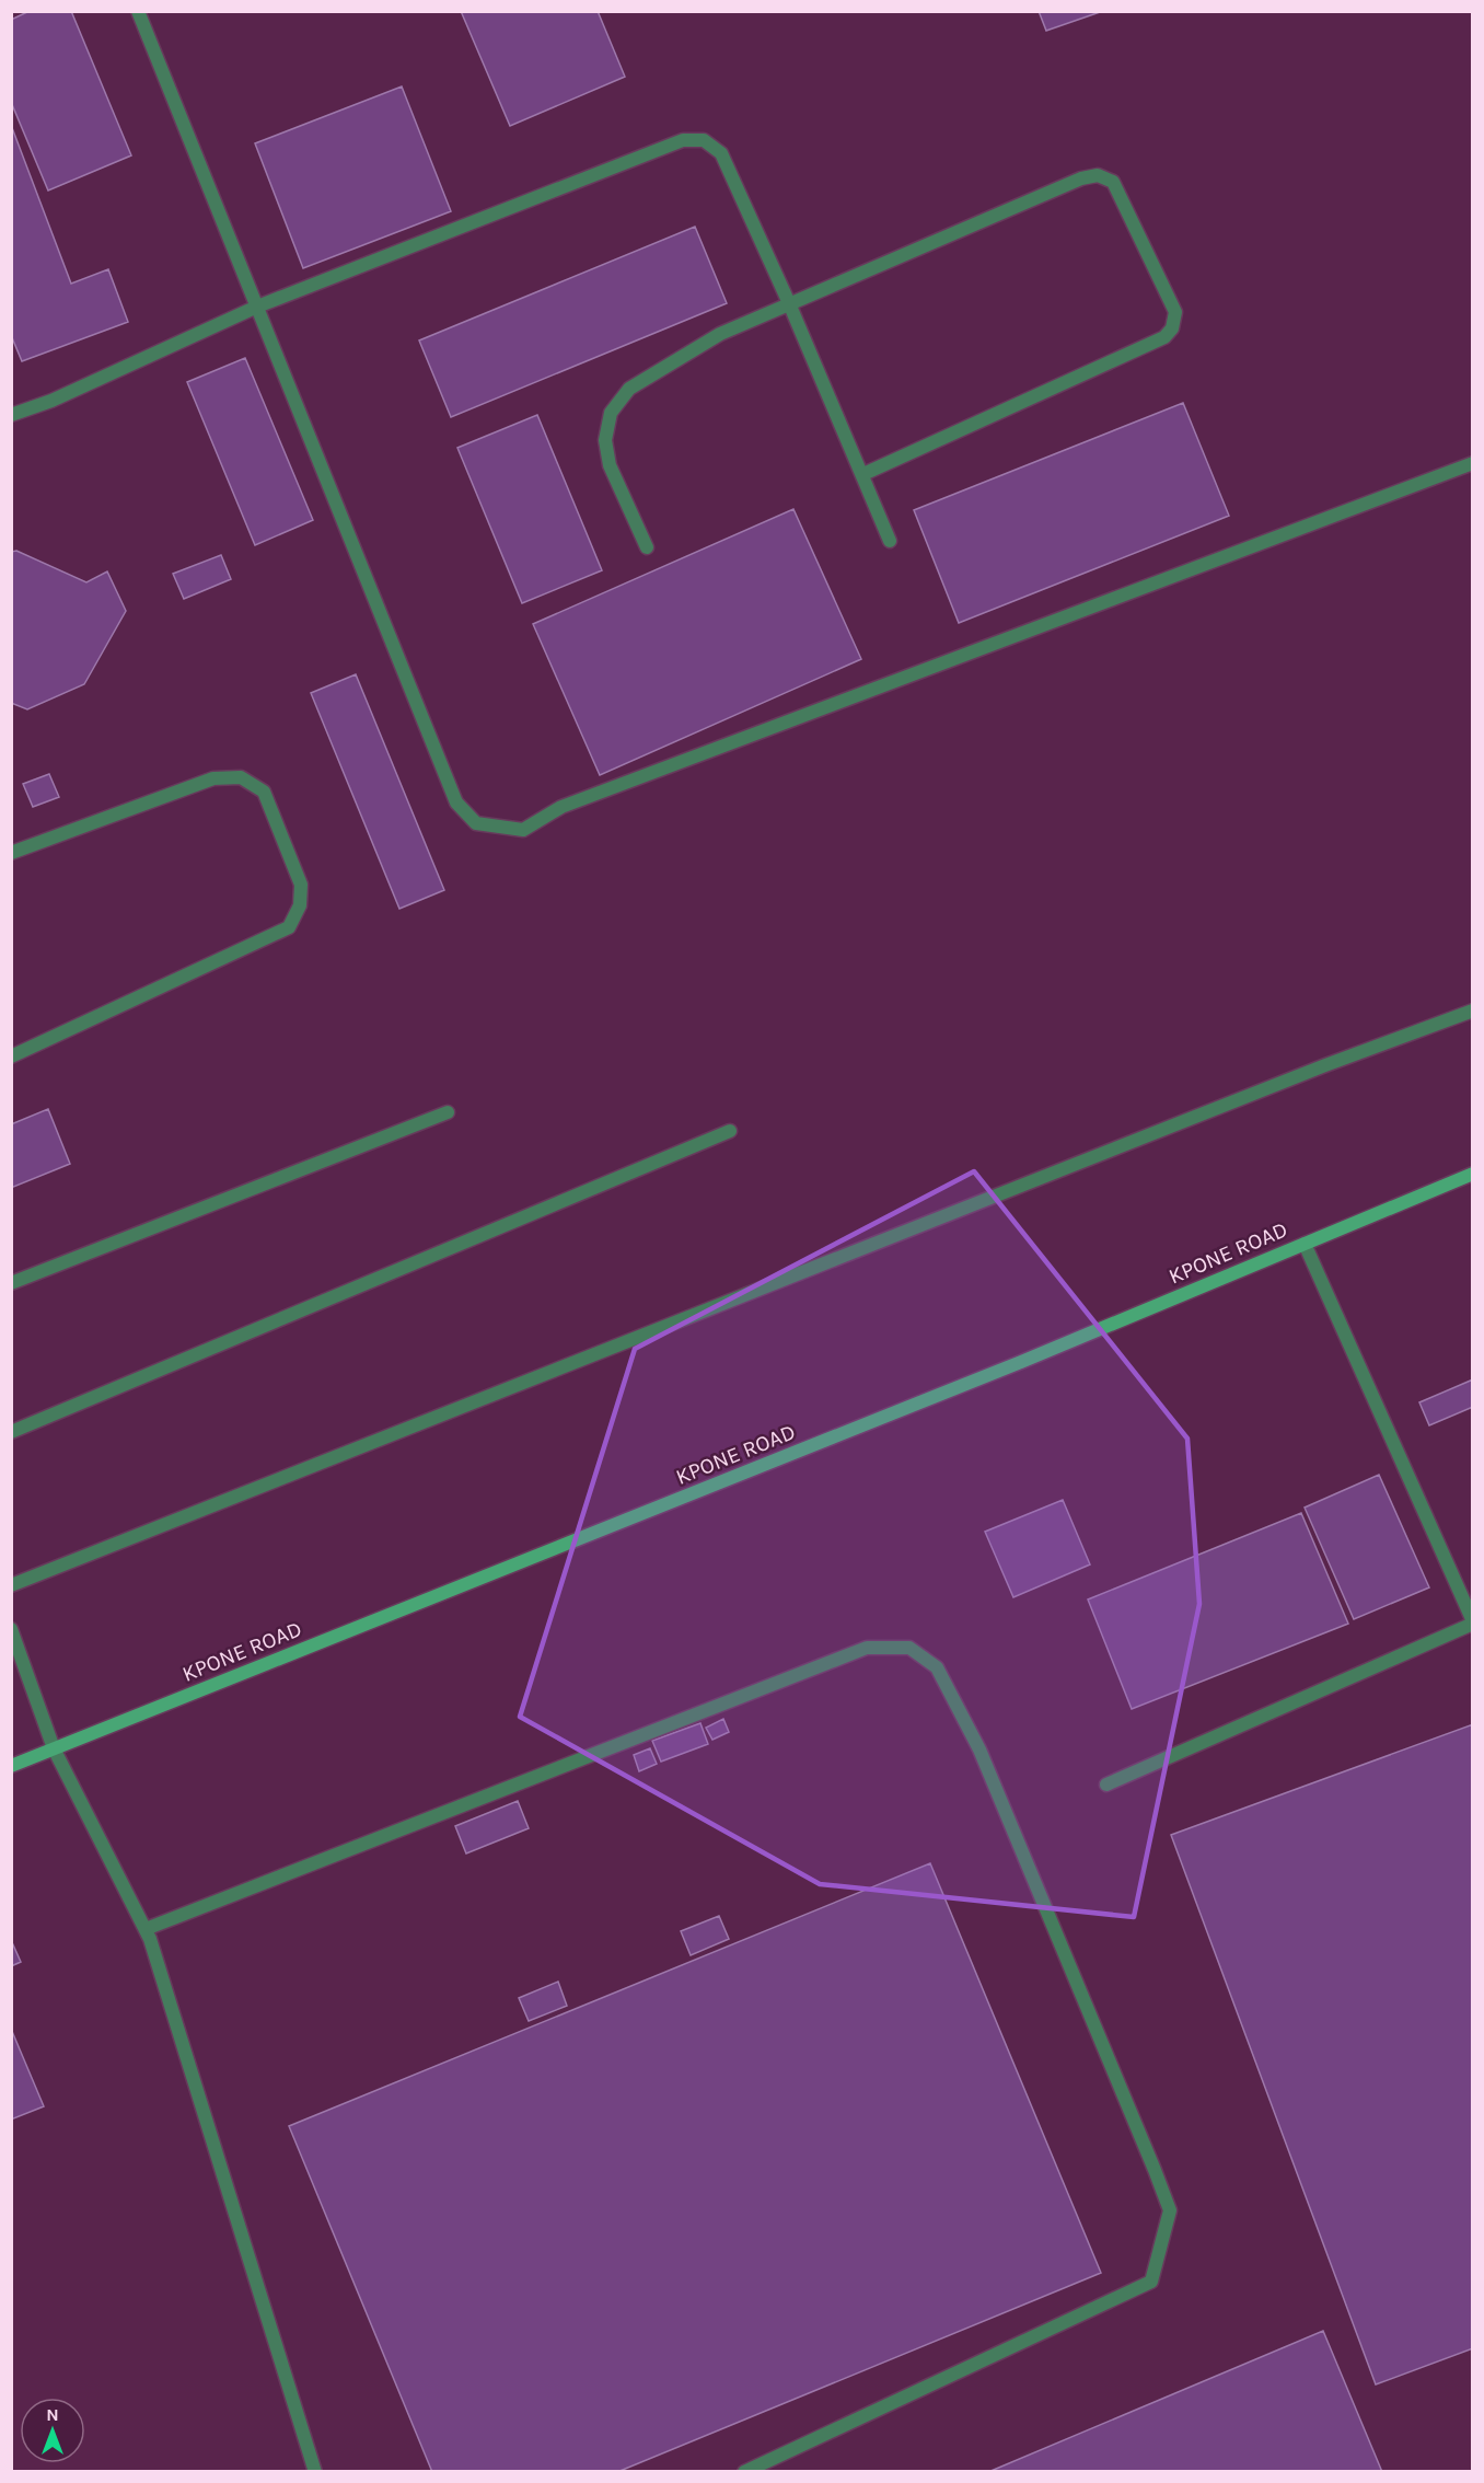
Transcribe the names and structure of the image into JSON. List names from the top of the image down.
{
  "streets": {
    "main road": ["KPONE ROAD"]
  },
  "north": "top"
}
